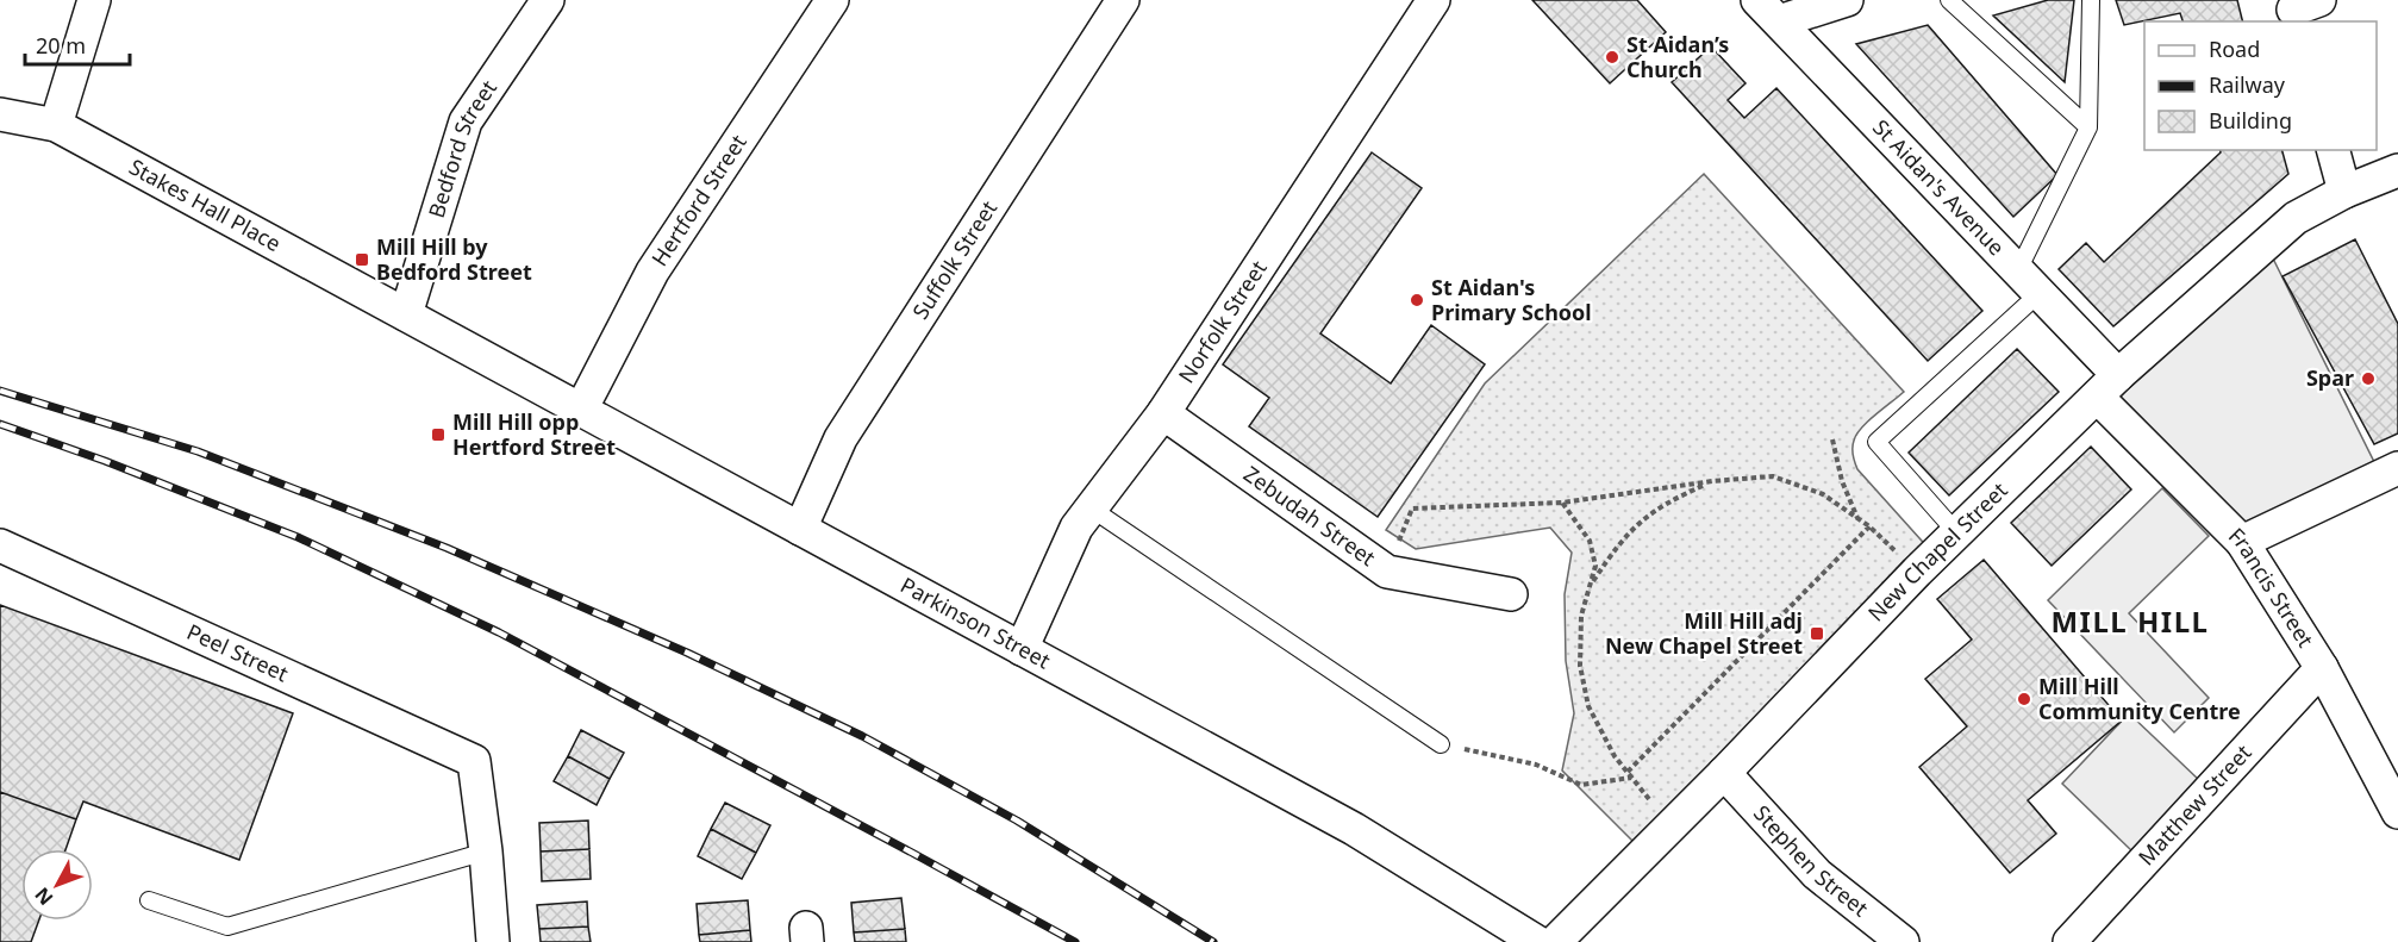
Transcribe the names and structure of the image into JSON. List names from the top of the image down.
{
  "streets": {
    "street": [
      "Bedford Street",
      "St Aidan's Avenue",
      "Hertford Street",
      "Stakes Hall Place",
      "Suffolk Street",
      "Norfolk Street",
      "Zebudah Street",
      "New Chapel Street",
      "Francis Street",
      "Parkinson Street",
      "Peel Street",
      "Matthew Street",
      "Stephen Street"
    ]
  },
  "crossings": [
    ["Bedford Street", "Stakes Hall Place"],
    ["Bedford Street", "Parkinson Street"],
    ["St Aidan's Avenue", "New Chapel Street"],
    ["St Aidan's Avenue", "Francis Street"],
    ["Hertford Street", "Parkinson Street"],
    ["Stakes Hall Place", "Parkinson Street"],
    ["Suffolk Street", "Parkinson Street"],
    ["Norfolk Street", "Zebudah Street"],
    ["Norfolk Street", "Parkinson Street"],
    ["New Chapel Street", "Francis Street"],
    ["New Chapel Street", "Stephen Street"],
    ["Francis Street", "Matthew Street"]
  ],
  "districts": ["MILL HILL"],
  "places": {
    "other": [
      "St Aidan’s Church",
      "St Aidan's Primary School",
      "Spar",
      "Mill Hill Community Centre"
    ],
    "transit": ["Mill Hill by Bedford Street", "Mill Hill opp Hertford Street", "Mill Hill adj New Chapel Street"]
  },
  "legend": ["Road", "Railway", "Building"],
  "scale_bar": "20 m",
  "north": "bottom left"
}
